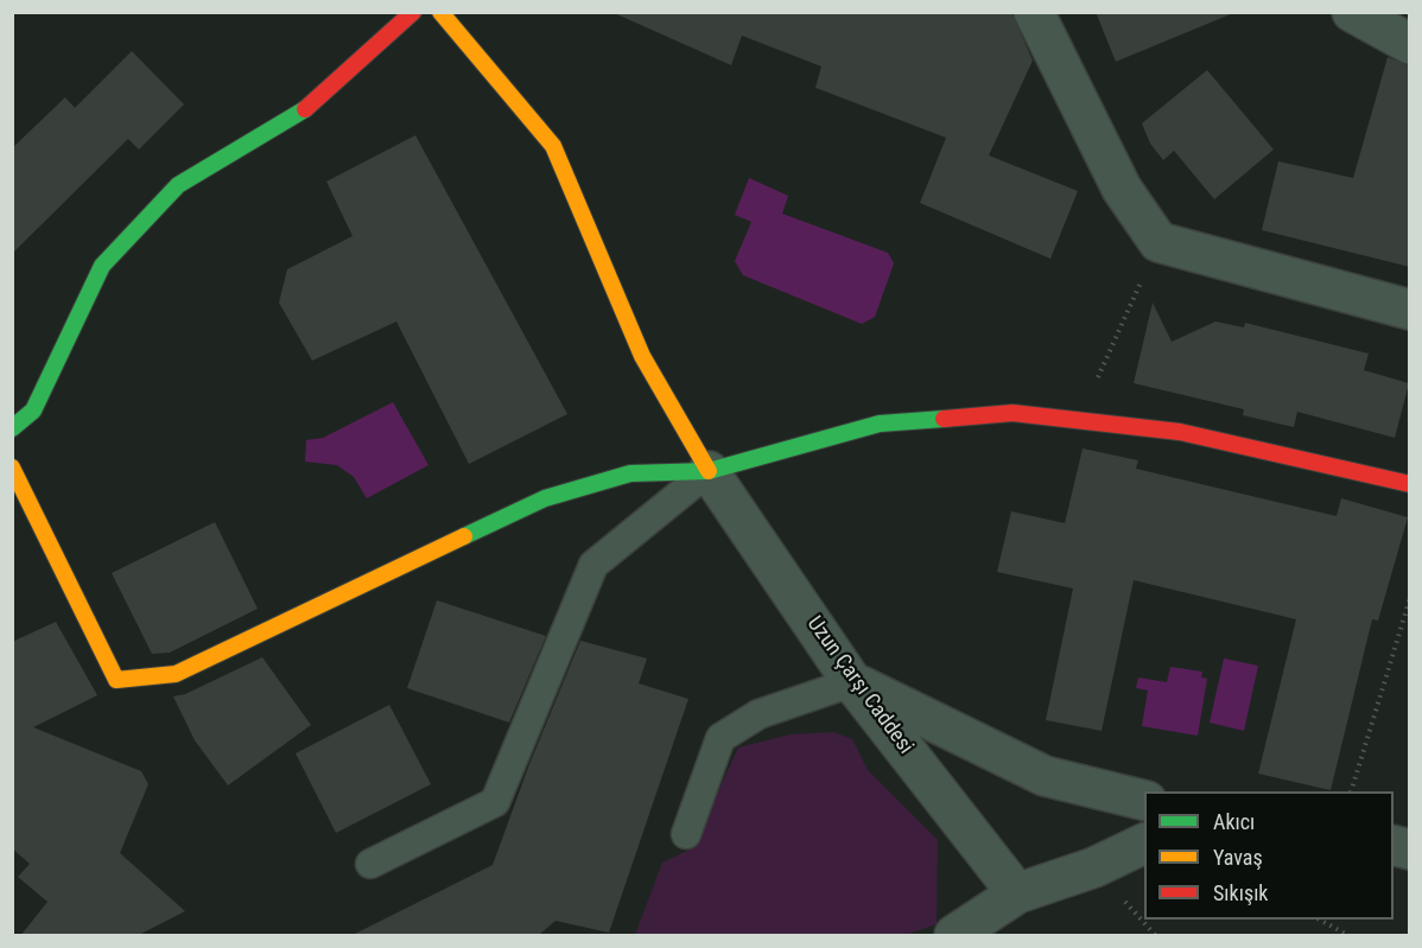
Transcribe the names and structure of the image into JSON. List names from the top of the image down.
{
  "streets": {
    "street": ["Uzun Çarşı Caddesi"]
  },
  "legend": ["Akıcı", "Yavaş", "Sıkışık"]
}
